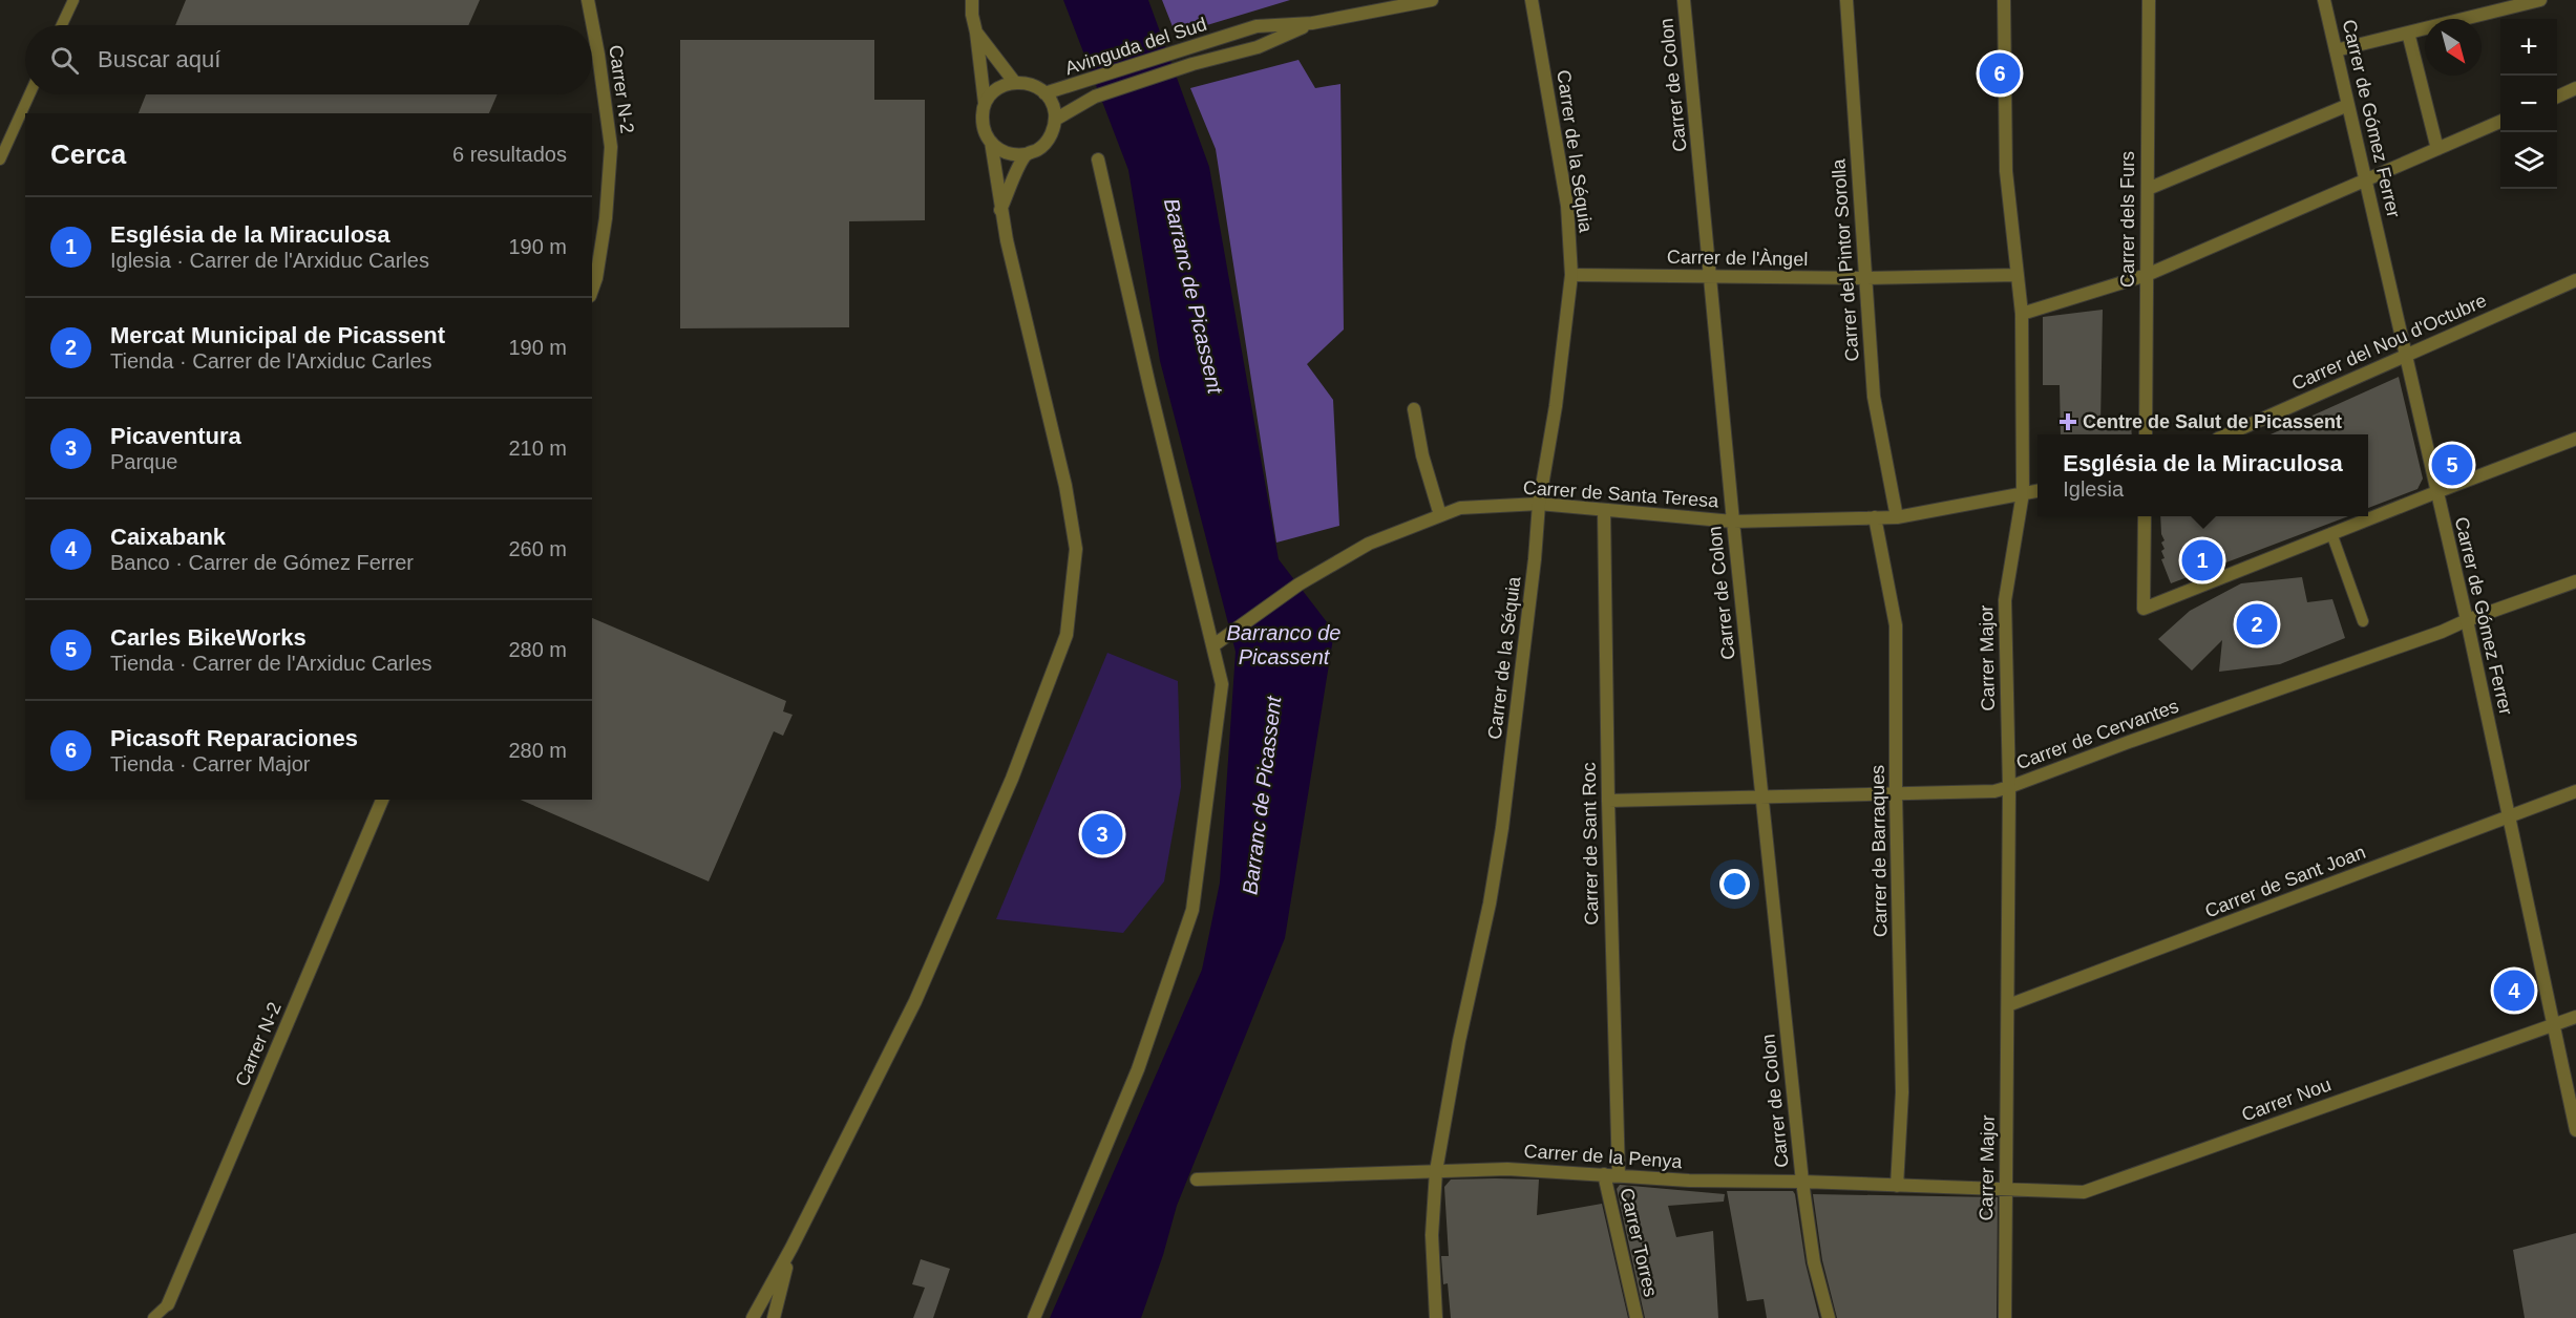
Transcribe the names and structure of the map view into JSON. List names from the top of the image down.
{
  "streets": {
    "street": [
      "Avinguda del Sud",
      "Carrer de Colon",
      "Carrer N-2",
      "Carrer de Gómez Ferrer",
      "Carrer de la Séquia",
      "Carrer dels Furs",
      "Carrer de l'Àngel",
      "Carrer del Pintor Sorolla",
      "Carrer del Nou d'Octubre",
      "Carrer de Santa Teresa",
      "Carrer Major",
      "Carrer de Cervantes",
      "Carrer de Sant Roc",
      "Carrer de Barraques",
      "Carrer de Sant Joan",
      "Carrer Nou",
      "Carrer de la Penya",
      "Carrer Torres"
    ]
  },
  "crossings": [
    ["Carrer de Colon", "Carrer de l'Àngel"],
    ["Carrer de Colon", "Carrer de Santa Teresa"],
    ["Carrer de Colon", "Carrer de Cervantes"],
    ["Carrer de Colon", "Carrer de la Penya"],
    ["Carrer de Gómez Ferrer", "Carrer del Nou d'Octubre"],
    ["Carrer de Gómez Ferrer", "Carrer de Cervantes"],
    ["Carrer de Gómez Ferrer", "Carrer de Sant Joan"],
    ["Carrer de Gómez Ferrer", "Carrer Nou"],
    ["Carrer de la Séquia", "Carrer de l'Àngel"],
    ["Carrer de la Séquia", "Carrer de Santa Teresa"],
    ["Carrer de la Séquia", "Carrer de la Penya"],
    ["Carrer de l'Àngel", "Carrer del Pintor Sorolla"],
    ["Carrer de l'Àngel", "Carrer Major"],
    ["Carrer del Pintor Sorolla", "Carrer de Santa Teresa"],
    ["Carrer de Santa Teresa", "Carrer Major"],
    ["Carrer de Santa Teresa", "Carrer de Sant Roc"],
    ["Carrer de Santa Teresa", "Carrer de Barraques"],
    ["Carrer Major", "Carrer de Cervantes"],
    ["Carrer Major", "Carrer de Sant Joan"],
    ["Carrer Major", "Carrer Nou"],
    ["Carrer Major", "Carrer de la Penya"],
    ["Carrer de Cervantes", "Carrer de Sant Roc"],
    ["Carrer de Cervantes", "Carrer de Barraques"],
    ["Carrer de Sant Roc", "Carrer de la Penya"],
    ["Carrer de Barraques", "Carrer de la Penya"],
    ["Carrer Nou", "Carrer de la Penya"],
    ["Carrer de la Penya", "Carrer Torres"]
  ],
  "water": ["Barranc de Picassent", "Barranco de Picassent"],
  "places": {
    "health": ["Centre de Salut de Picassent"]
  },
  "north": "bottom right",
  "page": {
    "map_buttons": ["+", "−"],
    "search": "Buscar aquí",
    "pins": [
      "6",
      "5",
      "1",
      "2",
      "3",
      "4"
    ],
    "heading": ["Cerca", "6 resultados"],
    "list": [
      {
        "mark": "1",
        "name": "Església de la Miraculosa",
        "note": "Iglesia · Carrer de l'Arxiduc Carles",
        "value": "190 m"
      },
      {
        "mark": "2",
        "name": "Mercat Municipal de Picassent",
        "note": "Tienda · Carrer de l'Arxiduc Carles",
        "value": "190 m"
      },
      {
        "mark": "3",
        "name": "Picaventura",
        "note": "Parque",
        "value": "210 m"
      },
      {
        "mark": "4",
        "name": "Caixabank",
        "note": "Banco · Carrer de Gómez Ferrer",
        "value": "260 m"
      },
      {
        "mark": "5",
        "name": "Carles BikeWorks",
        "note": "Tienda · Carrer de l'Arxiduc Carles",
        "value": "280 m"
      },
      {
        "mark": "6",
        "name": "Picasoft Reparaciones",
        "note": "Tienda · Carrer Major",
        "value": "280 m"
      }
    ],
    "popup": ["Església de la Miraculosa", "Iglesia"]
  }
}
